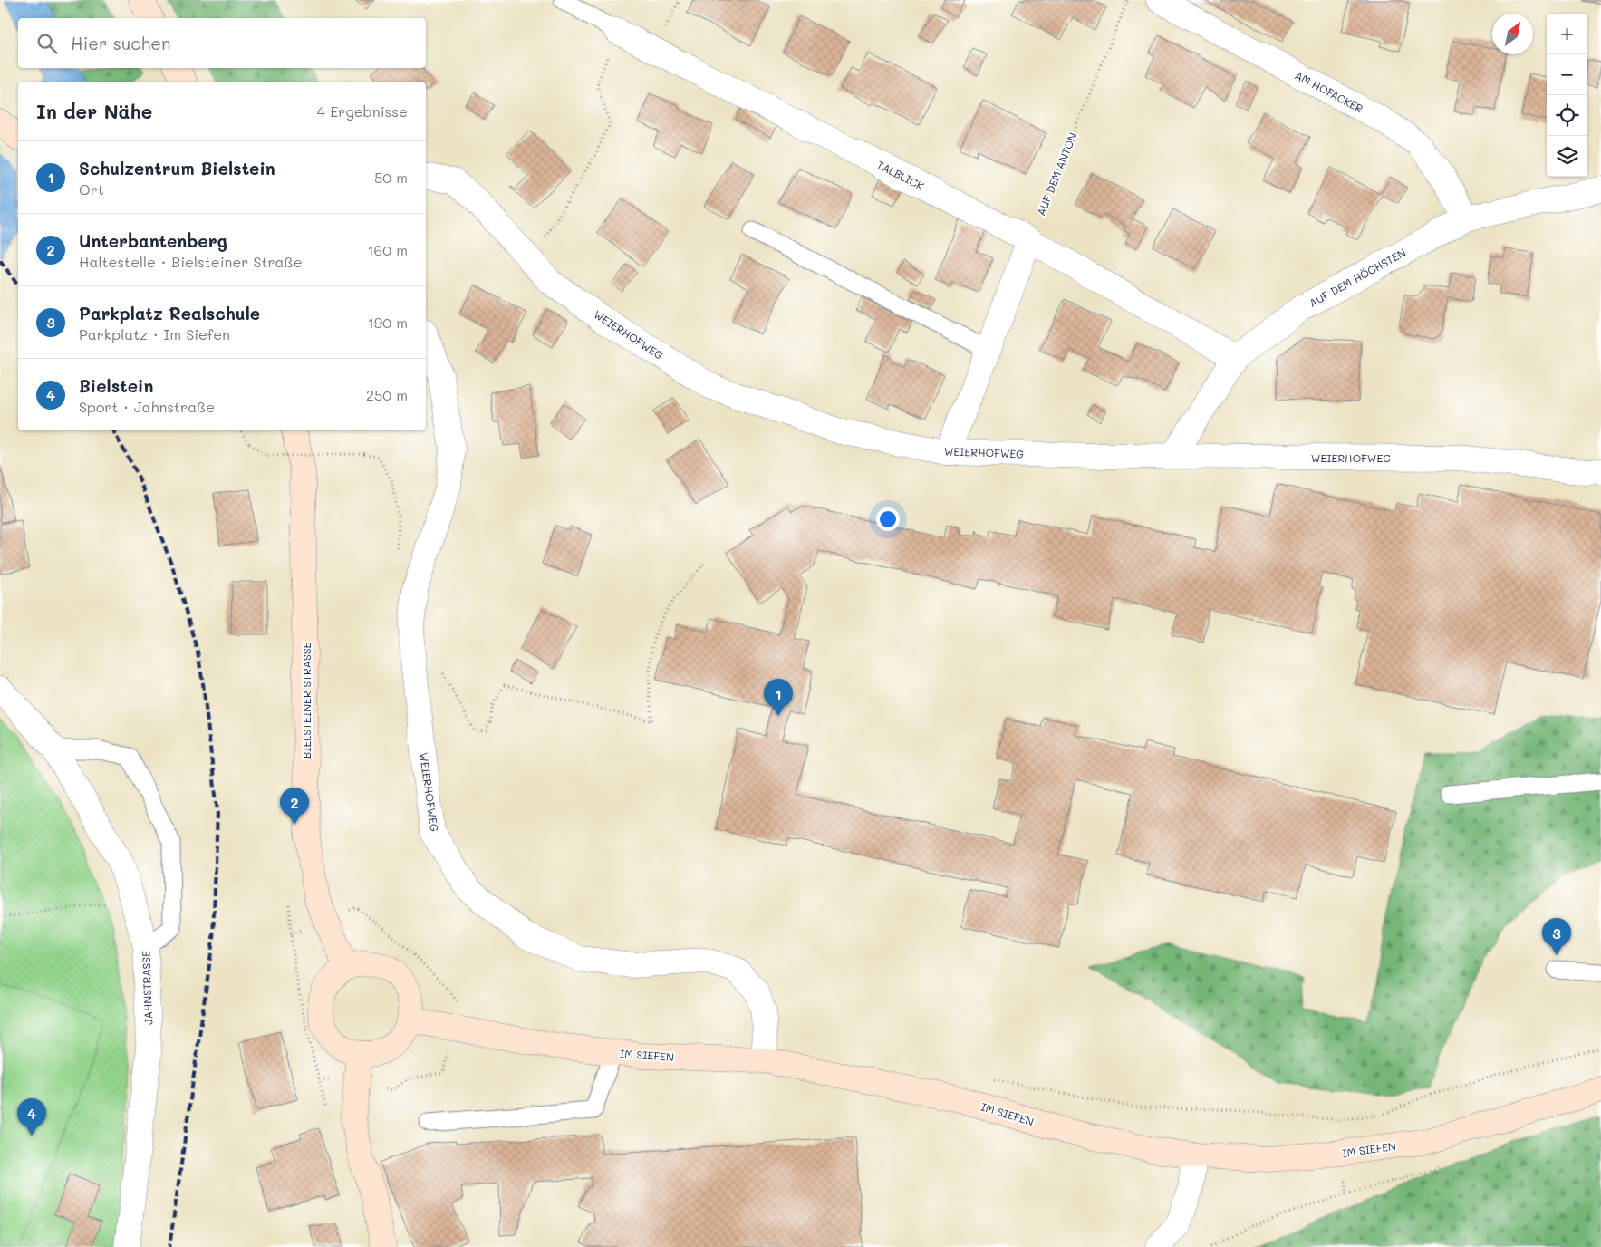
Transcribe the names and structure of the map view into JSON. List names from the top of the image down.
{
  "streets": {
    "main road": ["BIELSTEINER STRASSE", "IM SIEFEN"],
    "street": [
      "AM HOFACKER",
      "TALBLICK",
      "AUF DEM HÖCHSTEN",
      "WEIERHOFWEG",
      "JAHNSTRASSE"
    ],
    "path": ["AUF DEM ANTON"]
  },
  "crossings": [
    ["AM HOFACKER", "AUF DEM HÖCHSTEN"],
    ["AUF DEM ANTON", "TALBLICK"],
    ["TALBLICK", "AUF DEM HÖCHSTEN"],
    ["AUF DEM HÖCHSTEN", "WEIERHOFWEG"],
    ["WEIERHOFWEG", "IM SIEFEN"],
    ["BIELSTEINER STRASSE", "IM SIEFEN"]
  ],
  "north": "top right",
  "page": {
    "map_buttons": ["+", "−"],
    "search": "Hier suchen",
    "heading": ["In der Nähe", "4 Ergebnisse"],
    "list": [
      {
        "mark": "1",
        "name": "Schulzentrum Bielstein",
        "note": "Ort",
        "value": "50 m"
      },
      {
        "mark": "2",
        "name": "Unterbantenberg",
        "note": "Haltestelle · Bielsteiner Straße",
        "value": "160 m"
      },
      {
        "mark": "3",
        "name": "Parkplatz Realschule",
        "note": "Parkplatz · Im Siefen",
        "value": "190 m"
      },
      {
        "mark": "4",
        "name": "Bielstein",
        "note": "Sport · Jahnstraße",
        "value": "250 m"
      }
    ],
    "pins": [
      "1",
      "2",
      "3",
      "4"
    ]
  }
}
